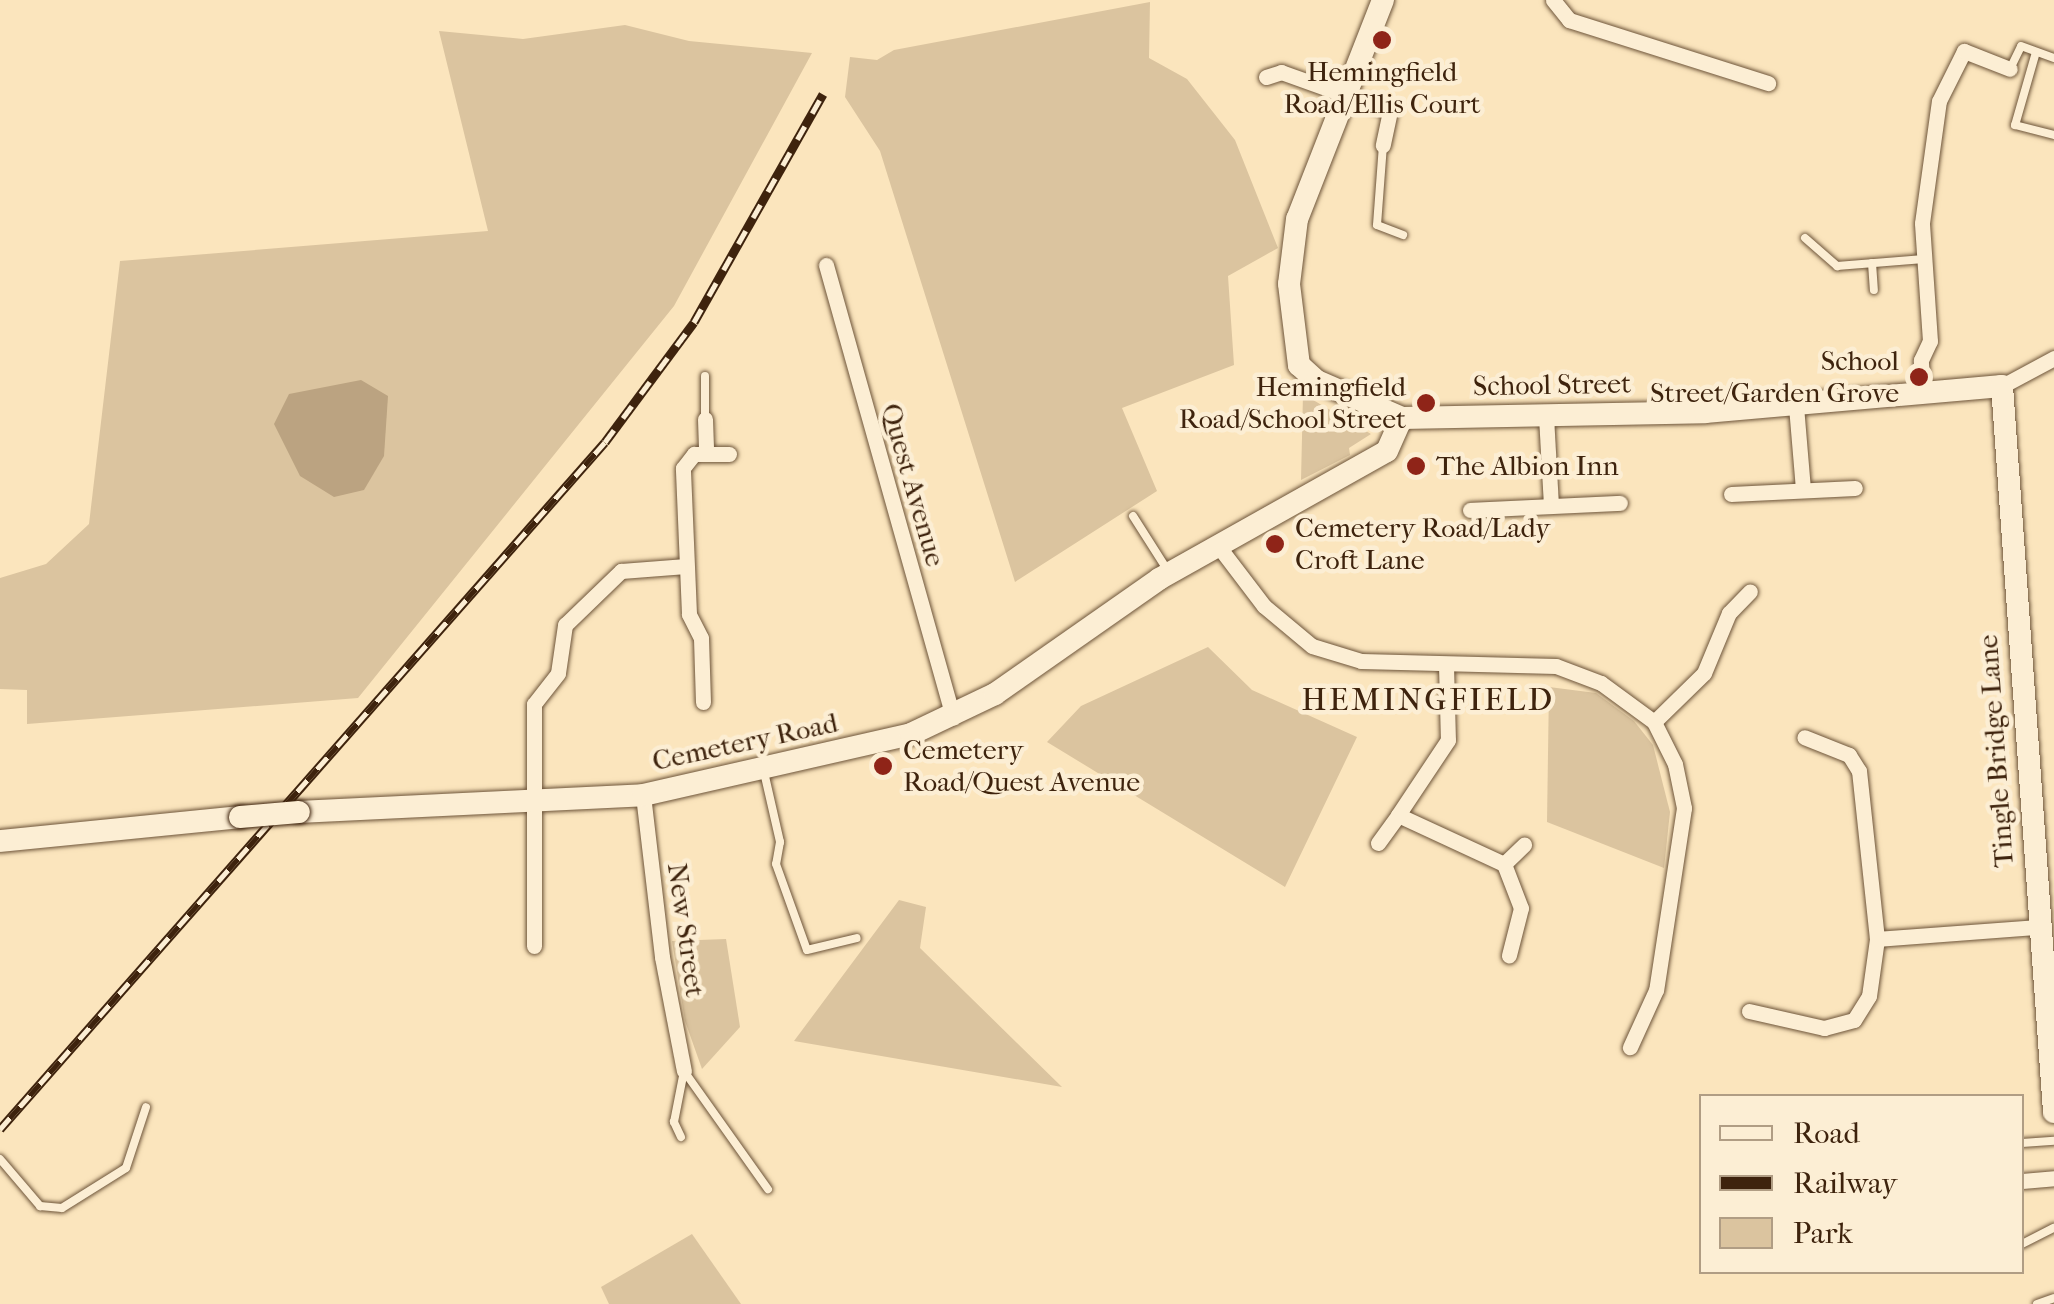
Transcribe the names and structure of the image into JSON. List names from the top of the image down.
{
  "streets": {
    "street": [
      "School Street",
      "Quest Avenue",
      "Cemetery Road",
      "Tingle Bridge Lane",
      "New Street"
    ]
  },
  "crossings": [
    ["School Street", "Cemetery Road"],
    ["School Street", "Tingle Bridge Lane"],
    ["Quest Avenue", "Cemetery Road"],
    ["Cemetery Road", "New Street"]
  ],
  "districts": ["HEMINGFIELD"],
  "places": [
    "Hemingfield Road/Ellis Court",
    "School Street/Garden Grove",
    "Hemingfield Road/School Street",
    "The Albion Inn",
    "Cemetery Road/Lady Croft Lane",
    "Cemetery Road/Quest Avenue"
  ],
  "legend": ["Road", "Railway", "Park"]
}
